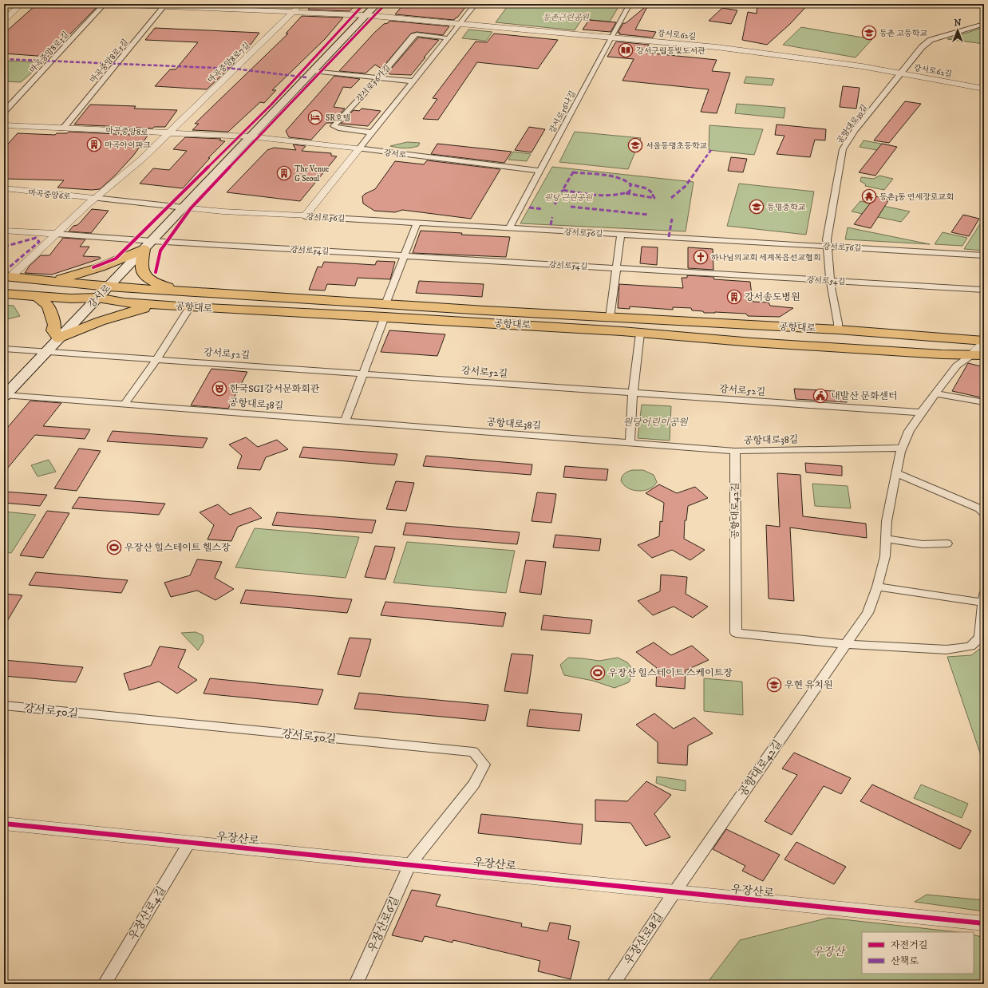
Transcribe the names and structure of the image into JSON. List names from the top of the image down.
{
  "streets": {
    "main road": ["강서로", "공항대로"],
    "street": [
      "강서로62길",
      "마곡중앙8로3길",
      "마곡중앙8로5길",
      "마곡중앙8로7길",
      "강서로56가길",
      "강서로56나길",
      "공항대로39길",
      "마곡중앙8로",
      "마곡중앙6로",
      "강서로56길",
      "강서로54길",
      "강서로52길",
      "공항대로38길",
      "공항대로42길",
      "강서로50길",
      "우장산로",
      "우장산로4길",
      "우장산로6길",
      "우장산로8길"
    ]
  },
  "crossings": [
    ["강서로62길", "마곡중앙8로5길"],
    ["강서로62길", "마곡중앙8로7길"],
    ["강서로62길", "강서로56나길"],
    ["강서로62길", "공항대로39길"],
    ["강서로62길", "강서로"],
    ["마곡중앙8로5길", "마곡중앙8로"],
    ["마곡중앙8로7길", "마곡중앙8로"],
    ["마곡중앙8로7길", "공항대로"],
    ["강서로56나길", "강서로"],
    ["강서로56나길", "강서로56길"],
    ["공항대로39길", "강서로56길"],
    ["공항대로39길", "강서로54길"],
    ["공항대로39길", "공항대로"],
    ["마곡중앙8로", "강서로"],
    ["마곡중앙8로", "공항대로"],
    ["강서로", "강서로56길"],
    ["강서로", "강서로54길"],
    ["강서로", "공항대로"],
    ["강서로", "강서로52길"],
    ["강서로", "공항대로38길"],
    ["마곡중앙6로", "공항대로"],
    ["공항대로", "공항대로42길"],
    ["강서로52길", "공항대로42길"],
    ["공항대로38길", "공항대로42길"],
    ["공항대로42길", "우장산로"],
    ["공항대로42길", "우장산로8길"],
    ["강서로50길", "우장산로"],
    ["강서로50길", "우장산로6길"],
    ["우장산로", "우장산로4길"],
    ["우장산로", "우장산로6길"],
    ["우장산로", "우장산로8길"]
  ],
  "parks": [
    "등촌근린공원",
    "원당 근린공원",
    "원당어린이공원",
    "우장산"
  ],
  "places": {
    "school or university": [
      "등촌 고등학교",
      "서울등명초등학교",
      "등명중학교",
      "우현 유치원"
    ],
    "library": ["강서구립등빛도서관"],
    "hotel": ["SR호텔"],
    "building": ["마곡아이파크", "The Venue G Seoul", "강서송도병원"],
    "temple": ["등촌3동 연세장로교회"],
    "church": ["하나님의교회 세계복음선교협회"],
    "theatre": ["한국SGI강서문화회관"],
    "public building": ["내발산 문화센터"],
    "sports": ["우장산 힐스테이트 헬스장", "우장산 힐스테이트 스케이트장"]
  },
  "legend": ["자전거길", "산책로"],
  "north": "top"
}
